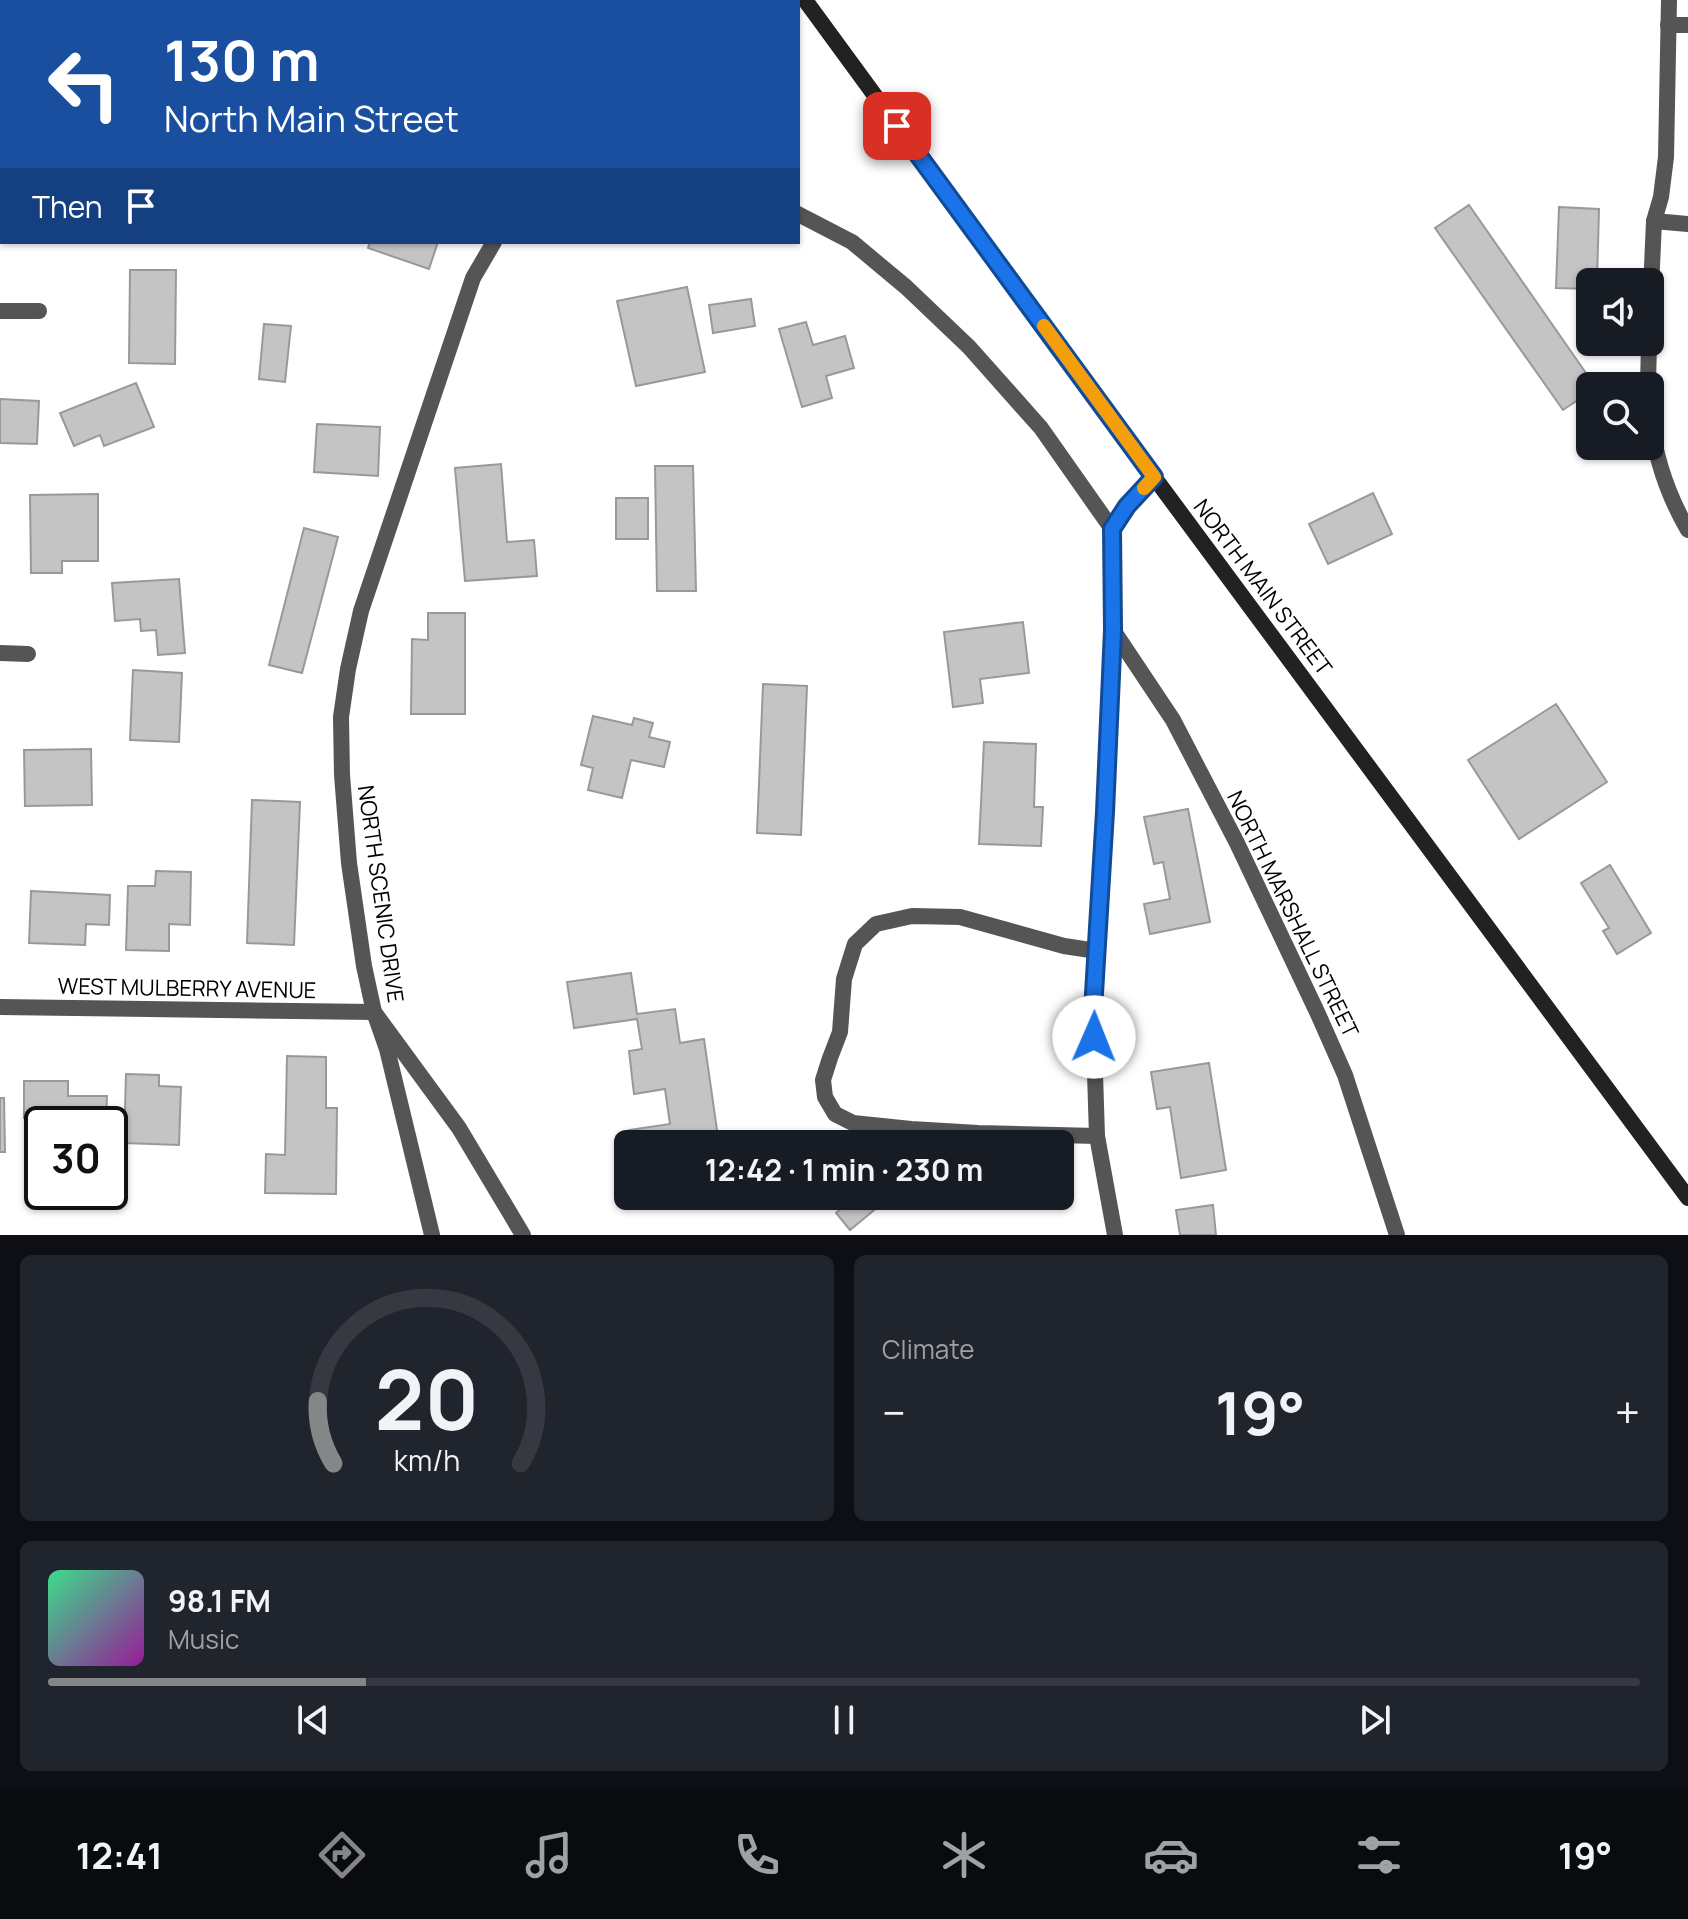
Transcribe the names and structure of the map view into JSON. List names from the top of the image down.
{
  "streets": {
    "main road": ["NORTH MAIN STREET"],
    "street": ["NORTH SCENIC DRIVE", "NORTH MARSHALL STREET", "WEST MULBERRY AVENUE"]
  },
  "crossings": [
    ["NORTH SCENIC DRIVE", "WEST MULBERRY AVENUE"]
  ],
  "page": {
    "turn": ["130 m", "North Main Street"],
    "then": "Then",
    "limit": "30",
    "trip": "12:42 · 1 min · 230 m",
    "tile": "Climate",
    "heat": ["−", "19°", "+"],
    "song": ["98.1 FM", "Music"],
    "tabs": ["12:41", "19°"],
    "gauge": ["20", "km/h"]
  }
}
